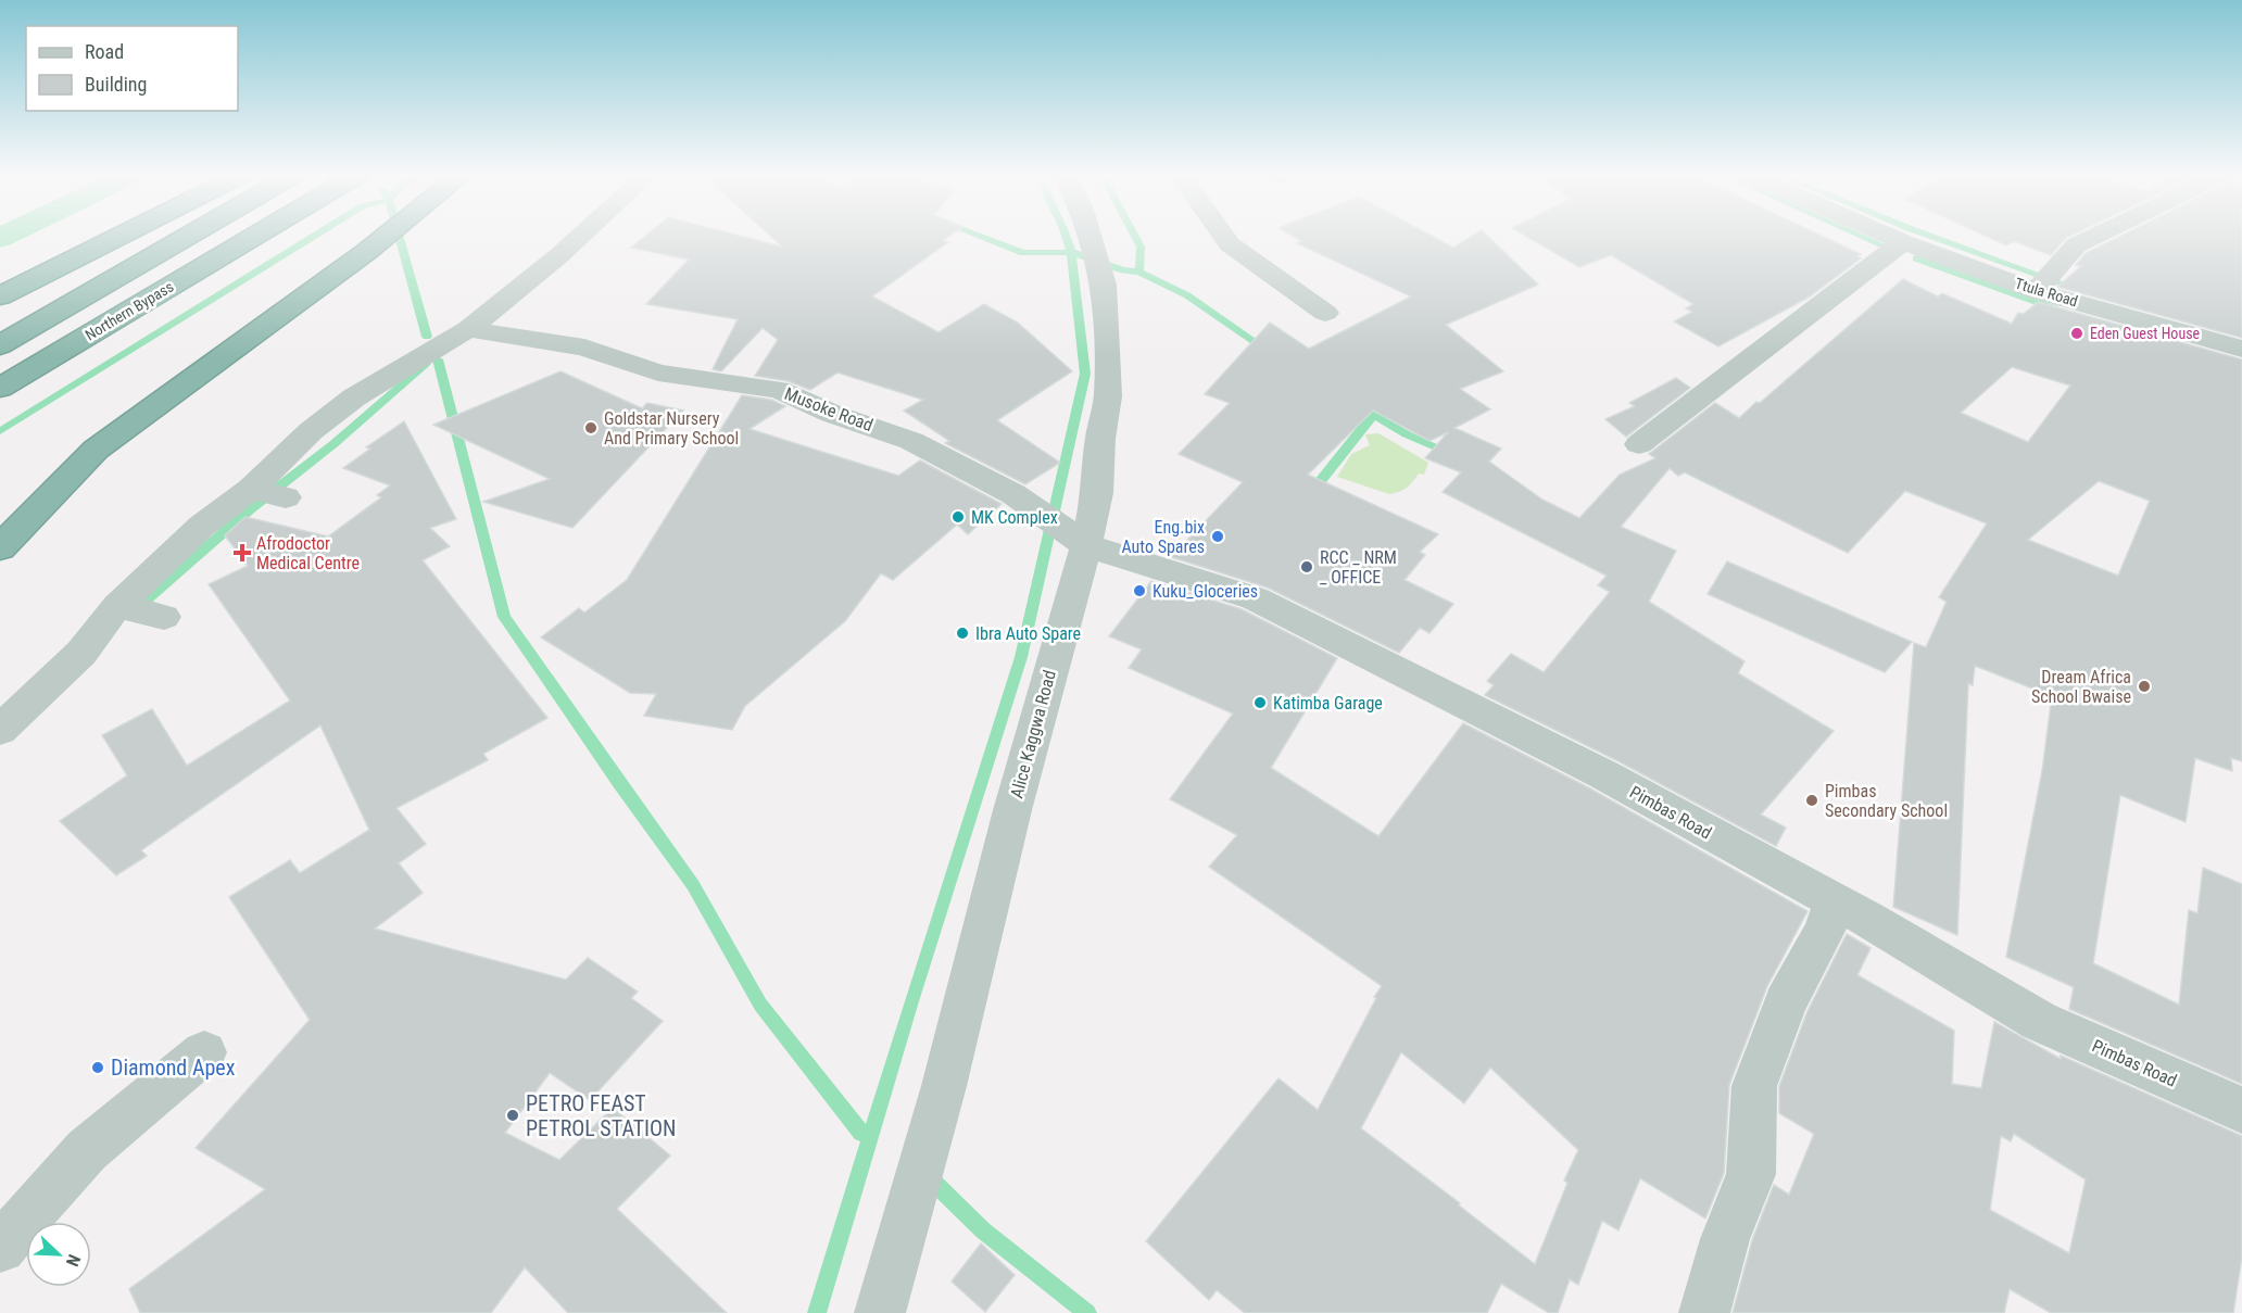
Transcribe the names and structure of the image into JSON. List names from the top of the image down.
{
  "streets": {
    "highway": ["Northern Bypass"],
    "street": [
      "Ttula Road",
      "Musoke Road",
      "Alice Kaggwa Road",
      "Pimbas Road"
    ]
  },
  "crossings": [
    ["Musoke Road", "Alice Kaggwa Road"],
    ["Musoke Road", "Pimbas Road"],
    ["Alice Kaggwa Road", "Pimbas Road"]
  ],
  "places": {
    "other": [
      "Eden Guest House",
      "Goldstar Nursery And Primary School",
      "MK Complex",
      "Eng.bix Auto Spares",
      "RCC _ NRM _ OFFICE",
      "Kuku_Gloceries",
      "Ibra Auto Spare",
      "Dream Africa School Bwaise",
      "Katimba Garage",
      "Pimbas Secondary School",
      "Diamond Apex",
      "PETRO FEAST PETROL STATION"
    ],
    "health": ["Afrodoctor Medical Centre"]
  },
  "legend": ["Road", "Building"],
  "north": "bottom right"
}
